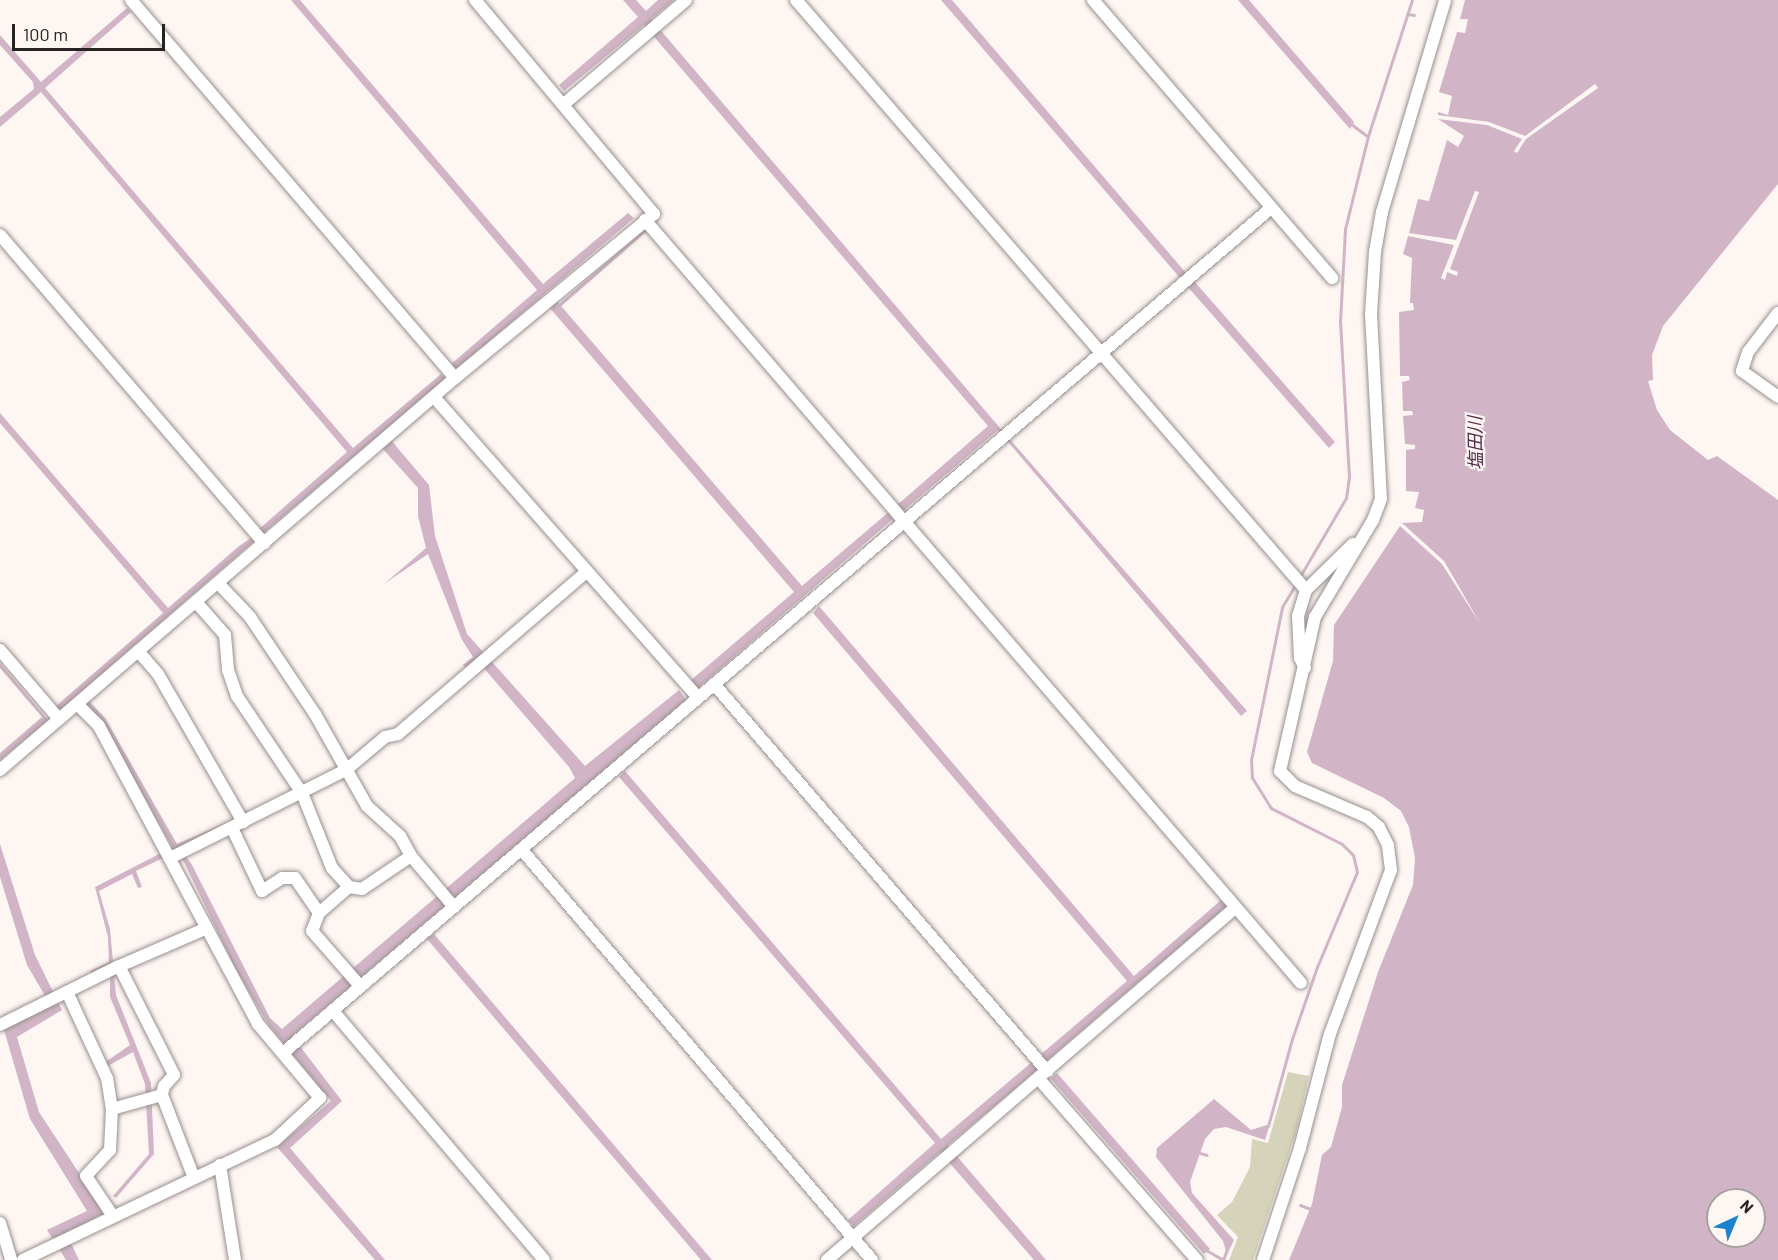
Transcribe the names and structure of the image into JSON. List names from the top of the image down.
{
  "water": ["塩田川"],
  "scale_bar": "100 m",
  "north": "top right"
}
